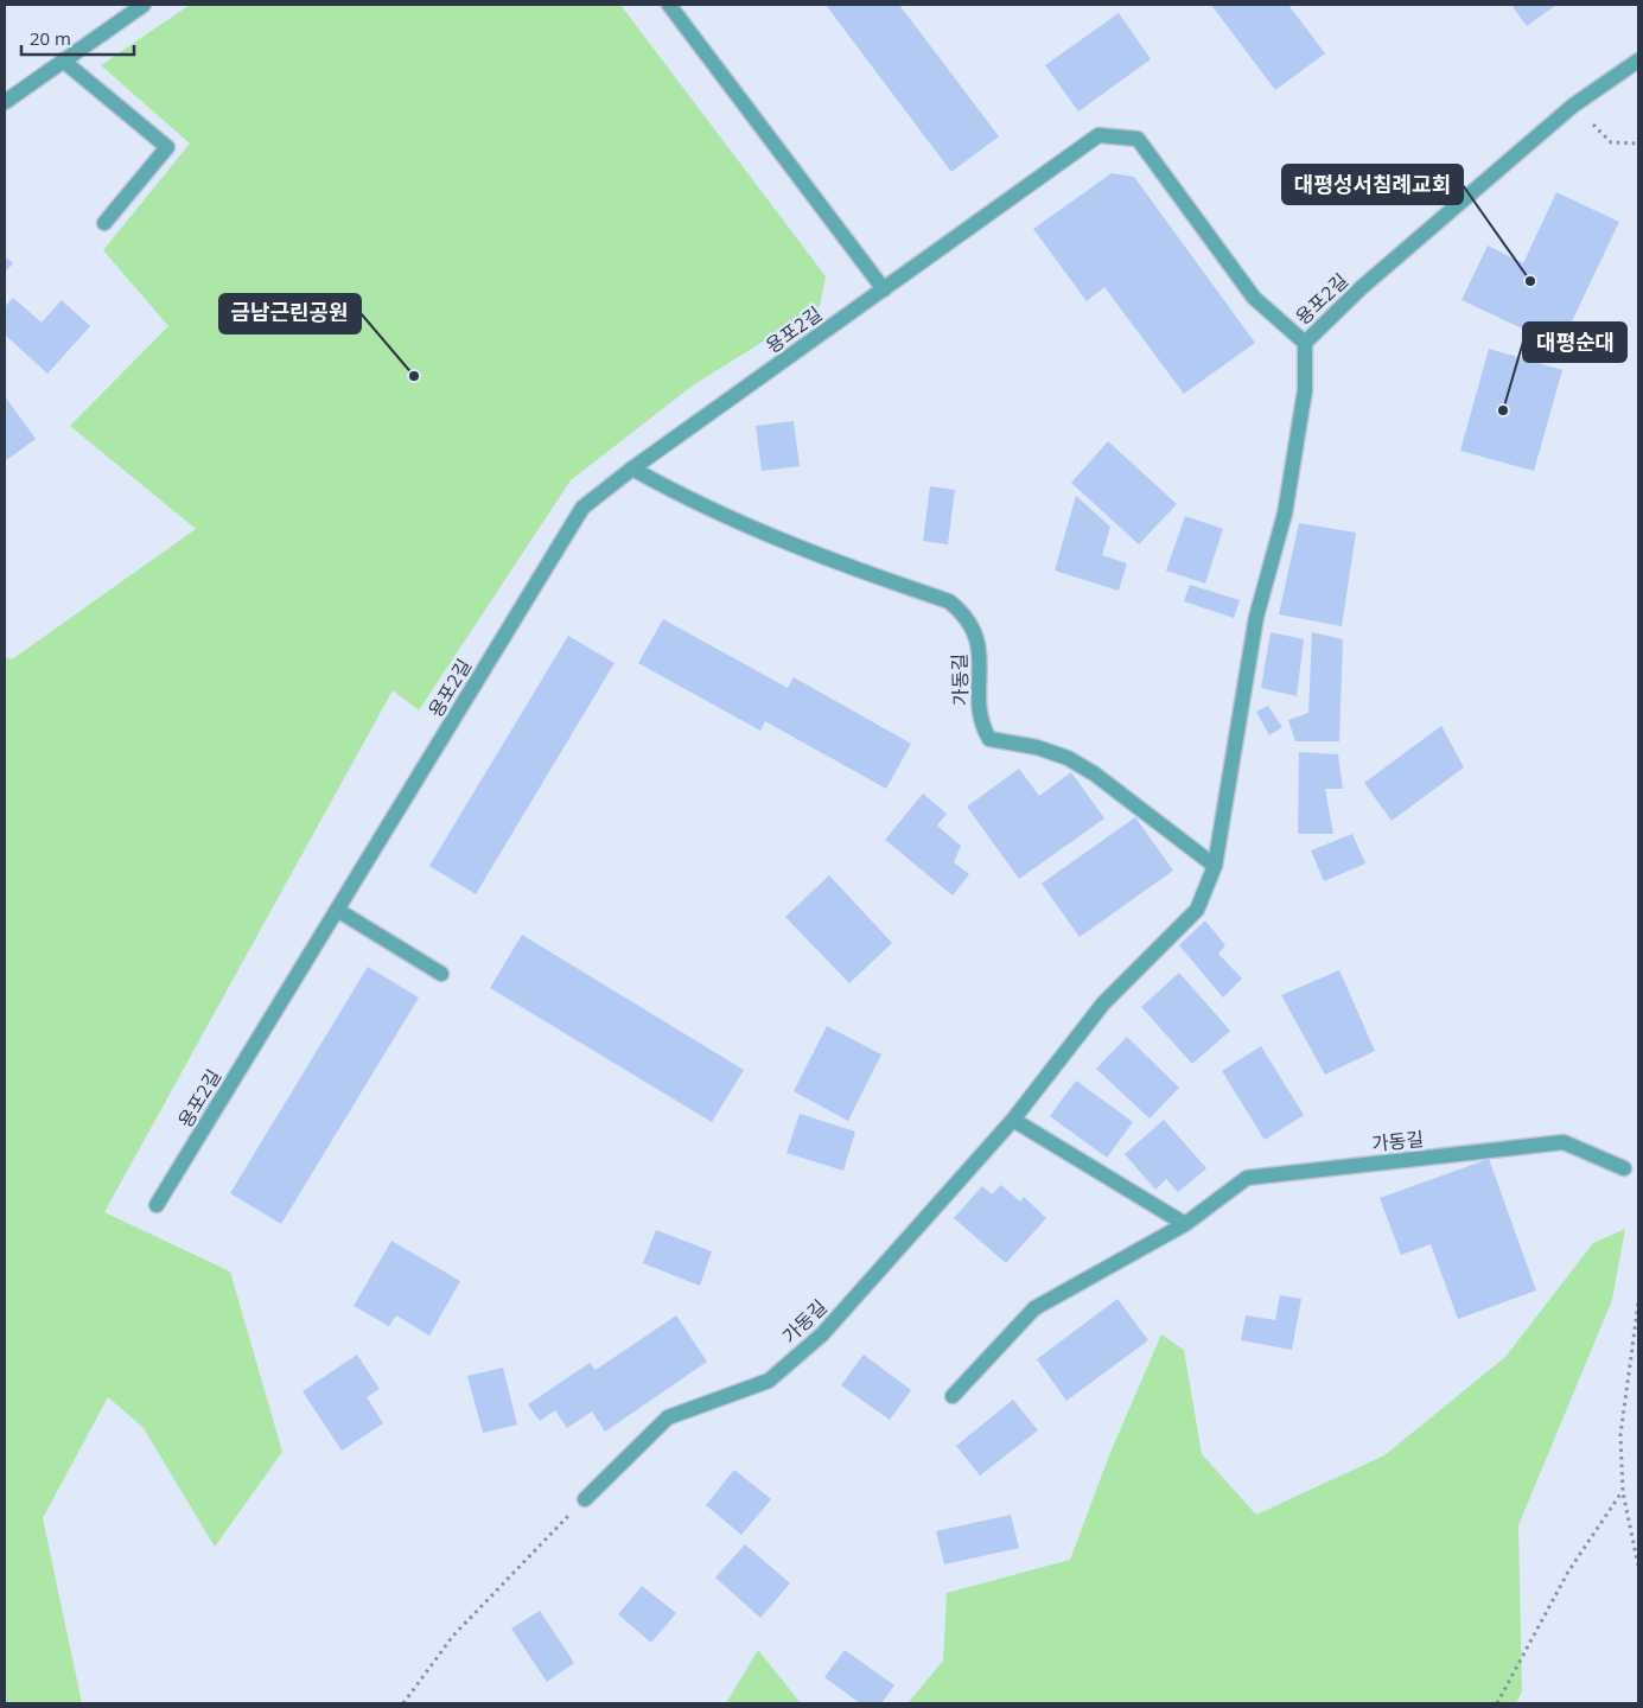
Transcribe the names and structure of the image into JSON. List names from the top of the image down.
{
  "streets": {
    "street": ["용포2길", "가동길"]
  },
  "crossings": [
    ["용포2길", "가동길"]
  ],
  "places": ["대평성서침례교회", "금남근린공원", "대평순대"],
  "scale_bar": "20 m"
}
